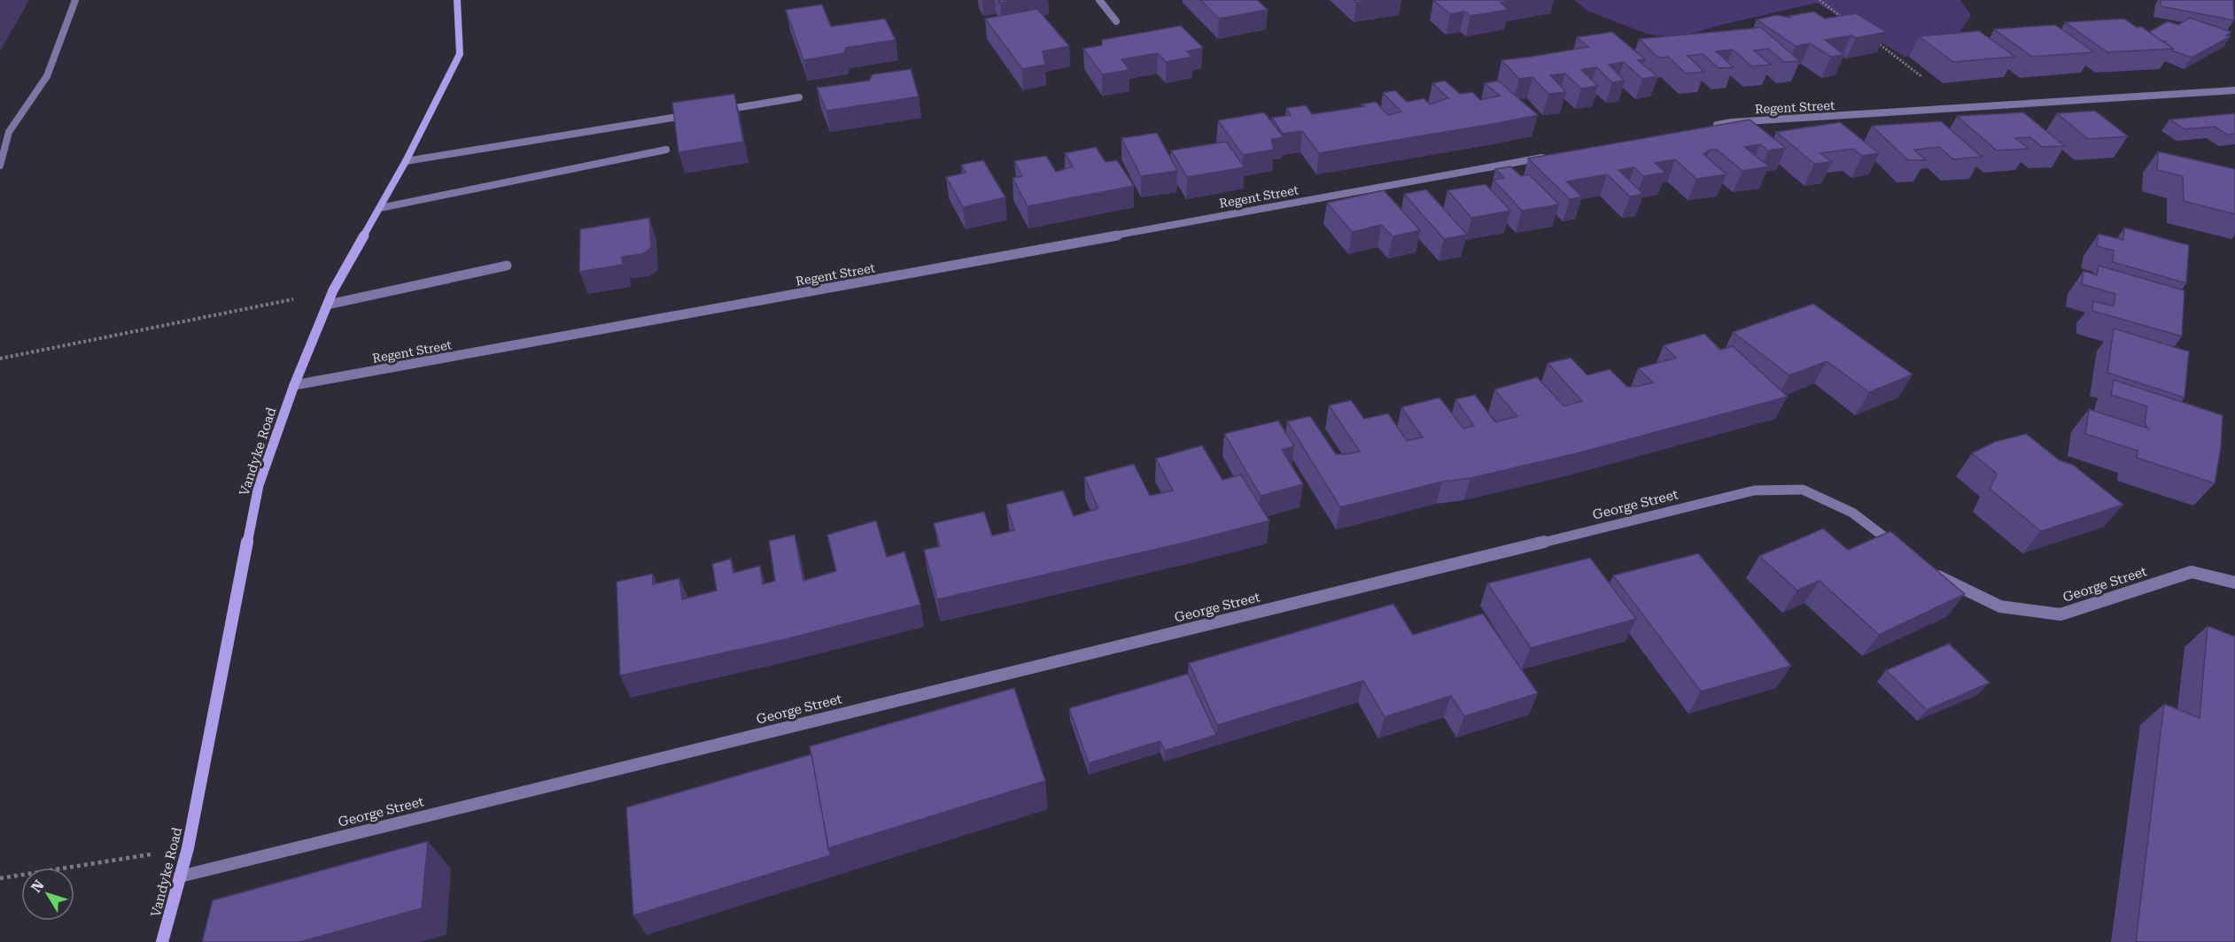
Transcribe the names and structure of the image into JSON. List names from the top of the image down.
{
  "streets": {
    "street": ["Regent Street", "Vandyke Road", "George Street"]
  },
  "crossings": [
    ["Regent Street", "Vandyke Road"],
    ["Vandyke Road", "George Street"]
  ],
  "north": "top left"
}
